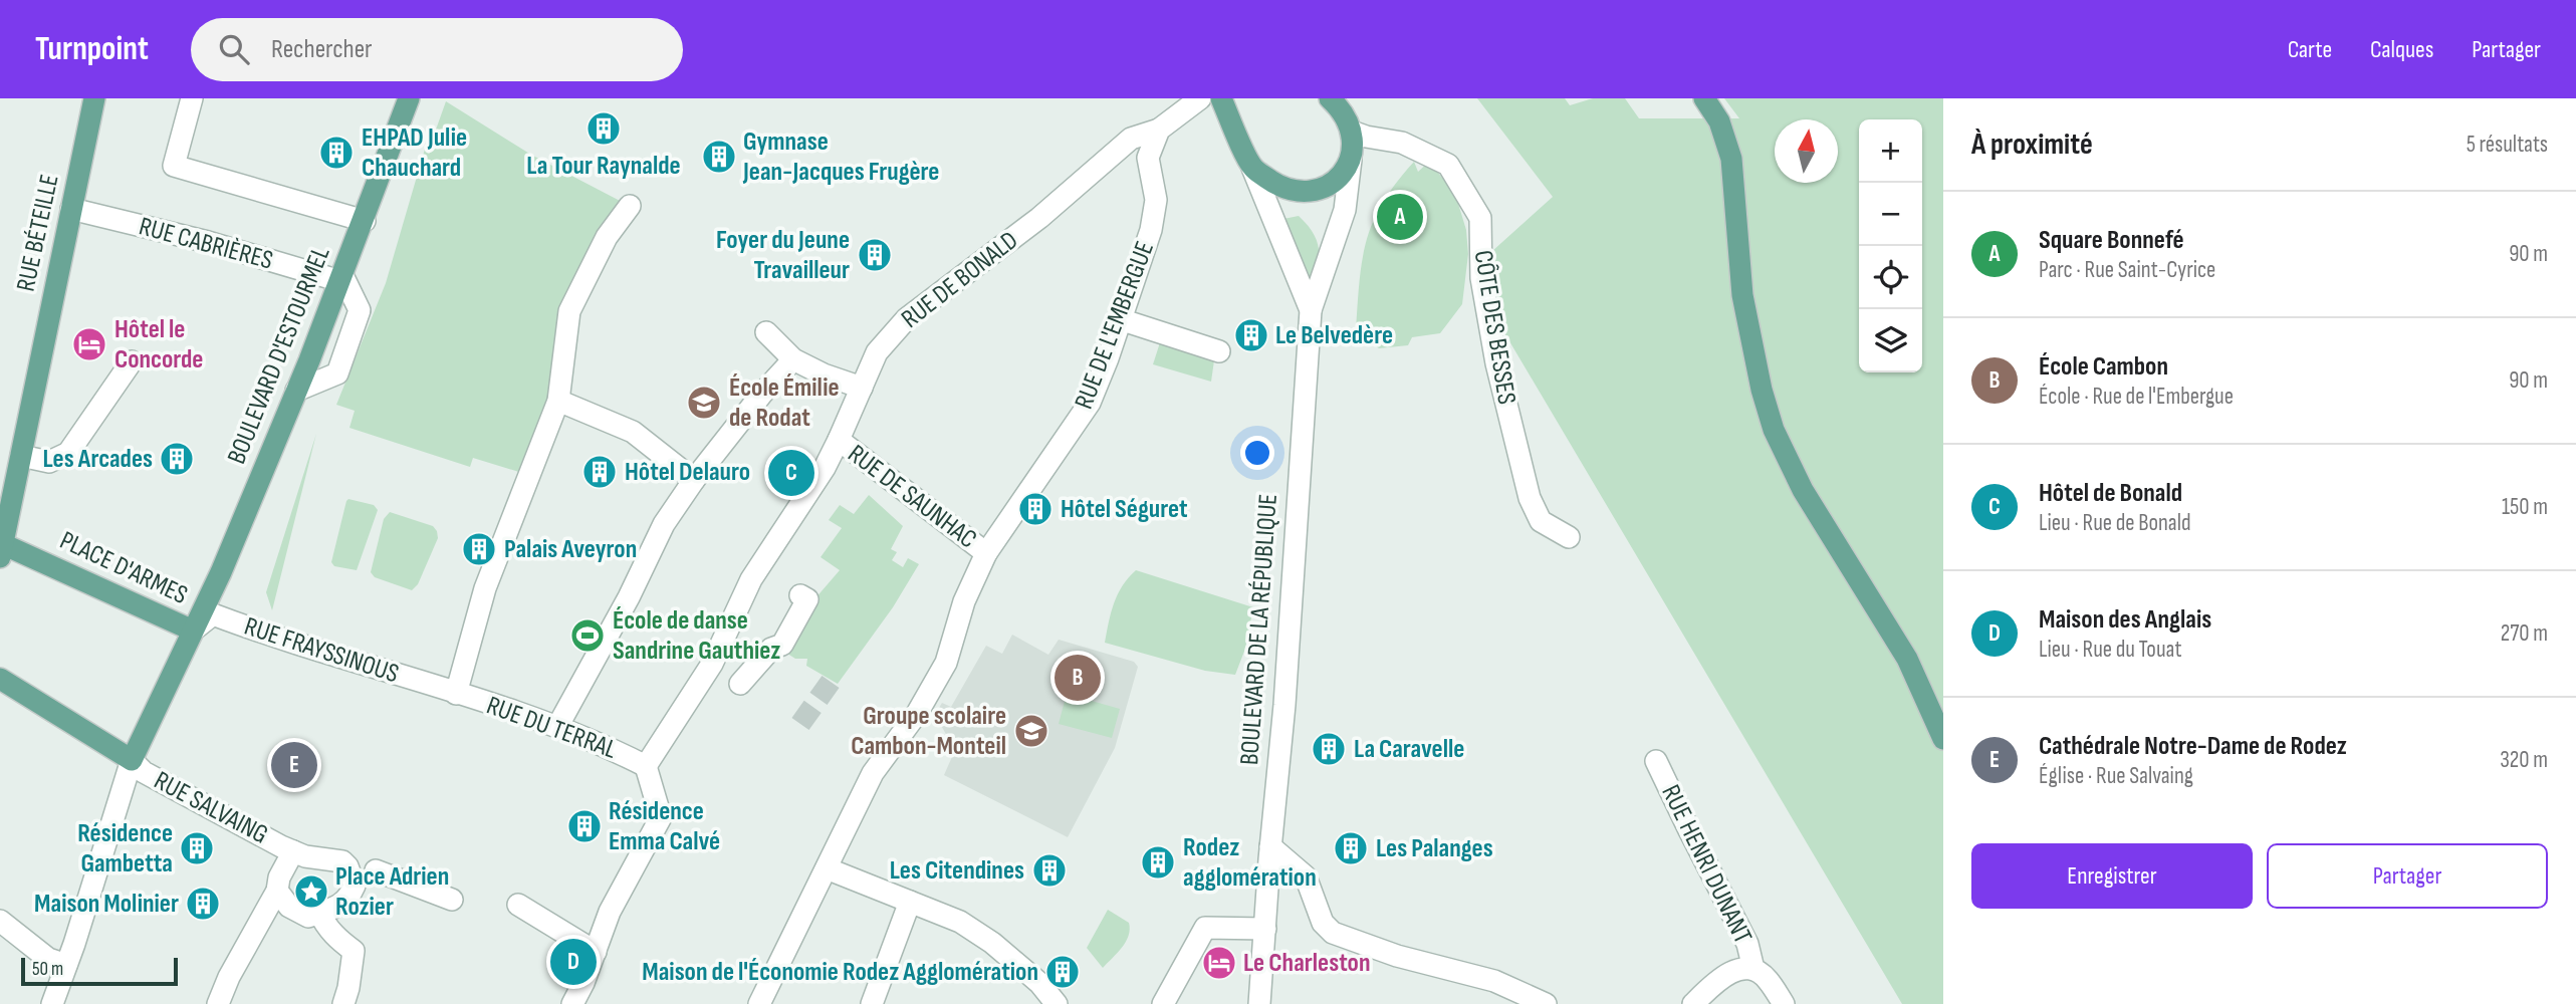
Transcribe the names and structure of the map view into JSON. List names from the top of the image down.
{
  "streets": {
    "main road": [
      "RUE BÉTEILLE",
      "BOULEVARD D'ESTOURMEL",
      "PLACE D'ARMES",
      "BOULEVARD DE LA RÉPUBLIQUE"
    ],
    "street": [
      "RUE CABRIÈRES",
      "RUE DE BONALD",
      "RUE DE L'EMBERGUE",
      "CÔTE DES BESSES",
      "RUE DE SAUNHAC",
      "RUE FRAYSSINOUS",
      "RUE DU TERRAL",
      "RUE SALVAING",
      "RUE HENRI DUNANT"
    ]
  },
  "crossings": [
    ["RUE BÉTEILLE", "RUE CABRIÈRES"],
    ["RUE BÉTEILLE", "PLACE D'ARMES"],
    ["RUE CABRIÈRES", "BOULEVARD D'ESTOURMEL"],
    ["RUE DE BONALD", "RUE DE L'EMBERGUE"],
    ["RUE DE BONALD", "RUE DE SAUNHAC"],
    ["RUE DE BONALD", "RUE DU TERRAL"],
    ["RUE DE L'EMBERGUE", "RUE DE SAUNHAC"],
    ["BOULEVARD D'ESTOURMEL", "PLACE D'ARMES"],
    ["BOULEVARD D'ESTOURMEL", "RUE FRAYSSINOUS"],
    ["PLACE D'ARMES", "RUE FRAYSSINOUS"],
    ["PLACE D'ARMES", "RUE SALVAING"],
    ["RUE FRAYSSINOUS", "RUE DU TERRAL"]
  ],
  "places": {
    "building": [
      "La Tour Raynalde",
      "EHPAD Julie Chauchard",
      "Gymnase Jean-Jacques Frugère",
      "Foyer du Jeune Travailleur",
      "Le Belvedère",
      "Les Arcades",
      "Hôtel Delauro",
      "Hôtel Séguret",
      "Palais Aveyron",
      "La Caravelle",
      "Résidence Emma Calvé",
      "Résidence Gambetta",
      "Les Palanges",
      "Rodez agglomération",
      "Les Citendines",
      "Maison Molinier",
      "Maison de l'Économie Rodez Agglomération"
    ],
    "hotel": ["Hôtel le Concorde", "Le Charleston"],
    "school or university": ["École Émilie de Rodat", "Groupe scolaire Cambon-Monteil"],
    "sports": ["École de danse Sandrine Gauthiez"],
    "place": ["Place Adrien Rozier"]
  },
  "scale_bar": "50 m",
  "north": "top",
  "page": {
    "header": "Turnpoint",
    "search": "Rechercher",
    "nav": ["Carte", "Calques", "Partager"],
    "heading": ["À proximité", "5 résultats"],
    "map_buttons": ["+", "−"],
    "pins": [
      "A",
      "C",
      "B",
      "E",
      "D"
    ],
    "list": [
      {
        "mark": "A",
        "name": "Square Bonnefé",
        "note": "Parc · Rue Saint-Cyrice",
        "value": "90 m"
      },
      {
        "mark": "B",
        "name": "École Cambon",
        "note": "École · Rue de l'Embergue",
        "value": "90 m"
      },
      {
        "mark": "C",
        "name": "Hôtel de Bonald",
        "note": "Lieu · Rue de Bonald",
        "value": "150 m"
      },
      {
        "mark": "D",
        "name": "Maison des Anglais",
        "note": "Lieu · Rue du Touat",
        "value": "270 m"
      },
      {
        "mark": "E",
        "name": "Cathédrale Notre-Dame de Rodez",
        "note": "Église · Rue Salvaing",
        "value": "320 m"
      }
    ],
    "buttons": ["Enregistrer", "Partager"],
    "scale": "50 m"
  }
}
